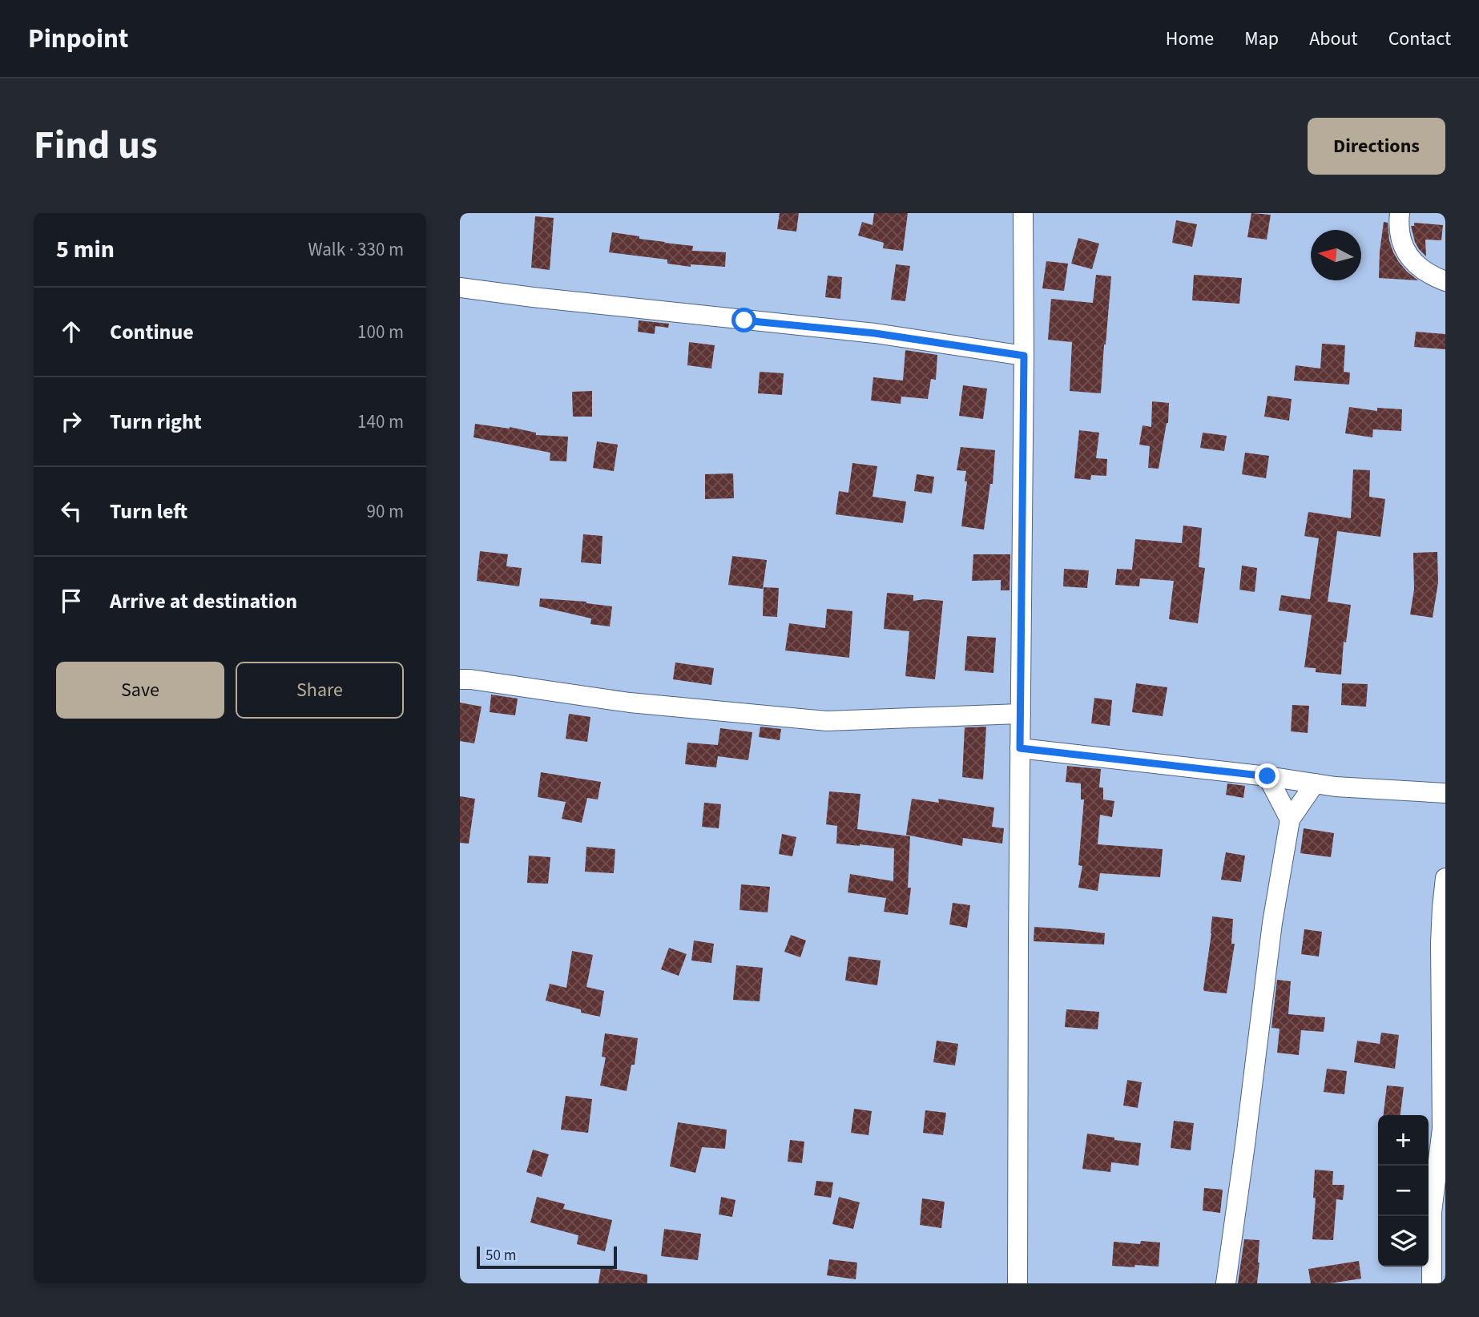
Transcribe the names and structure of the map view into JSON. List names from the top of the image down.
{
  "scale_bar": "50 m",
  "north": "left",
  "page": {
    "header": "Pinpoint",
    "nav": [
      "Home",
      "Map",
      "About",
      "Contact"
    ],
    "title": "Find us",
    "buttons": [
      "Directions",
      ["Save", "Share"]
    ],
    "heading": ["5 min", "Walk · 330 m"],
    "list": [
      ["Continue", "100 m"],
      ["Turn right", "140 m"],
      ["Turn left", "90 m"],
      "Arrive at destination"
    ],
    "map_buttons": ["+", "−"],
    "scale": "50 m"
  }
}
